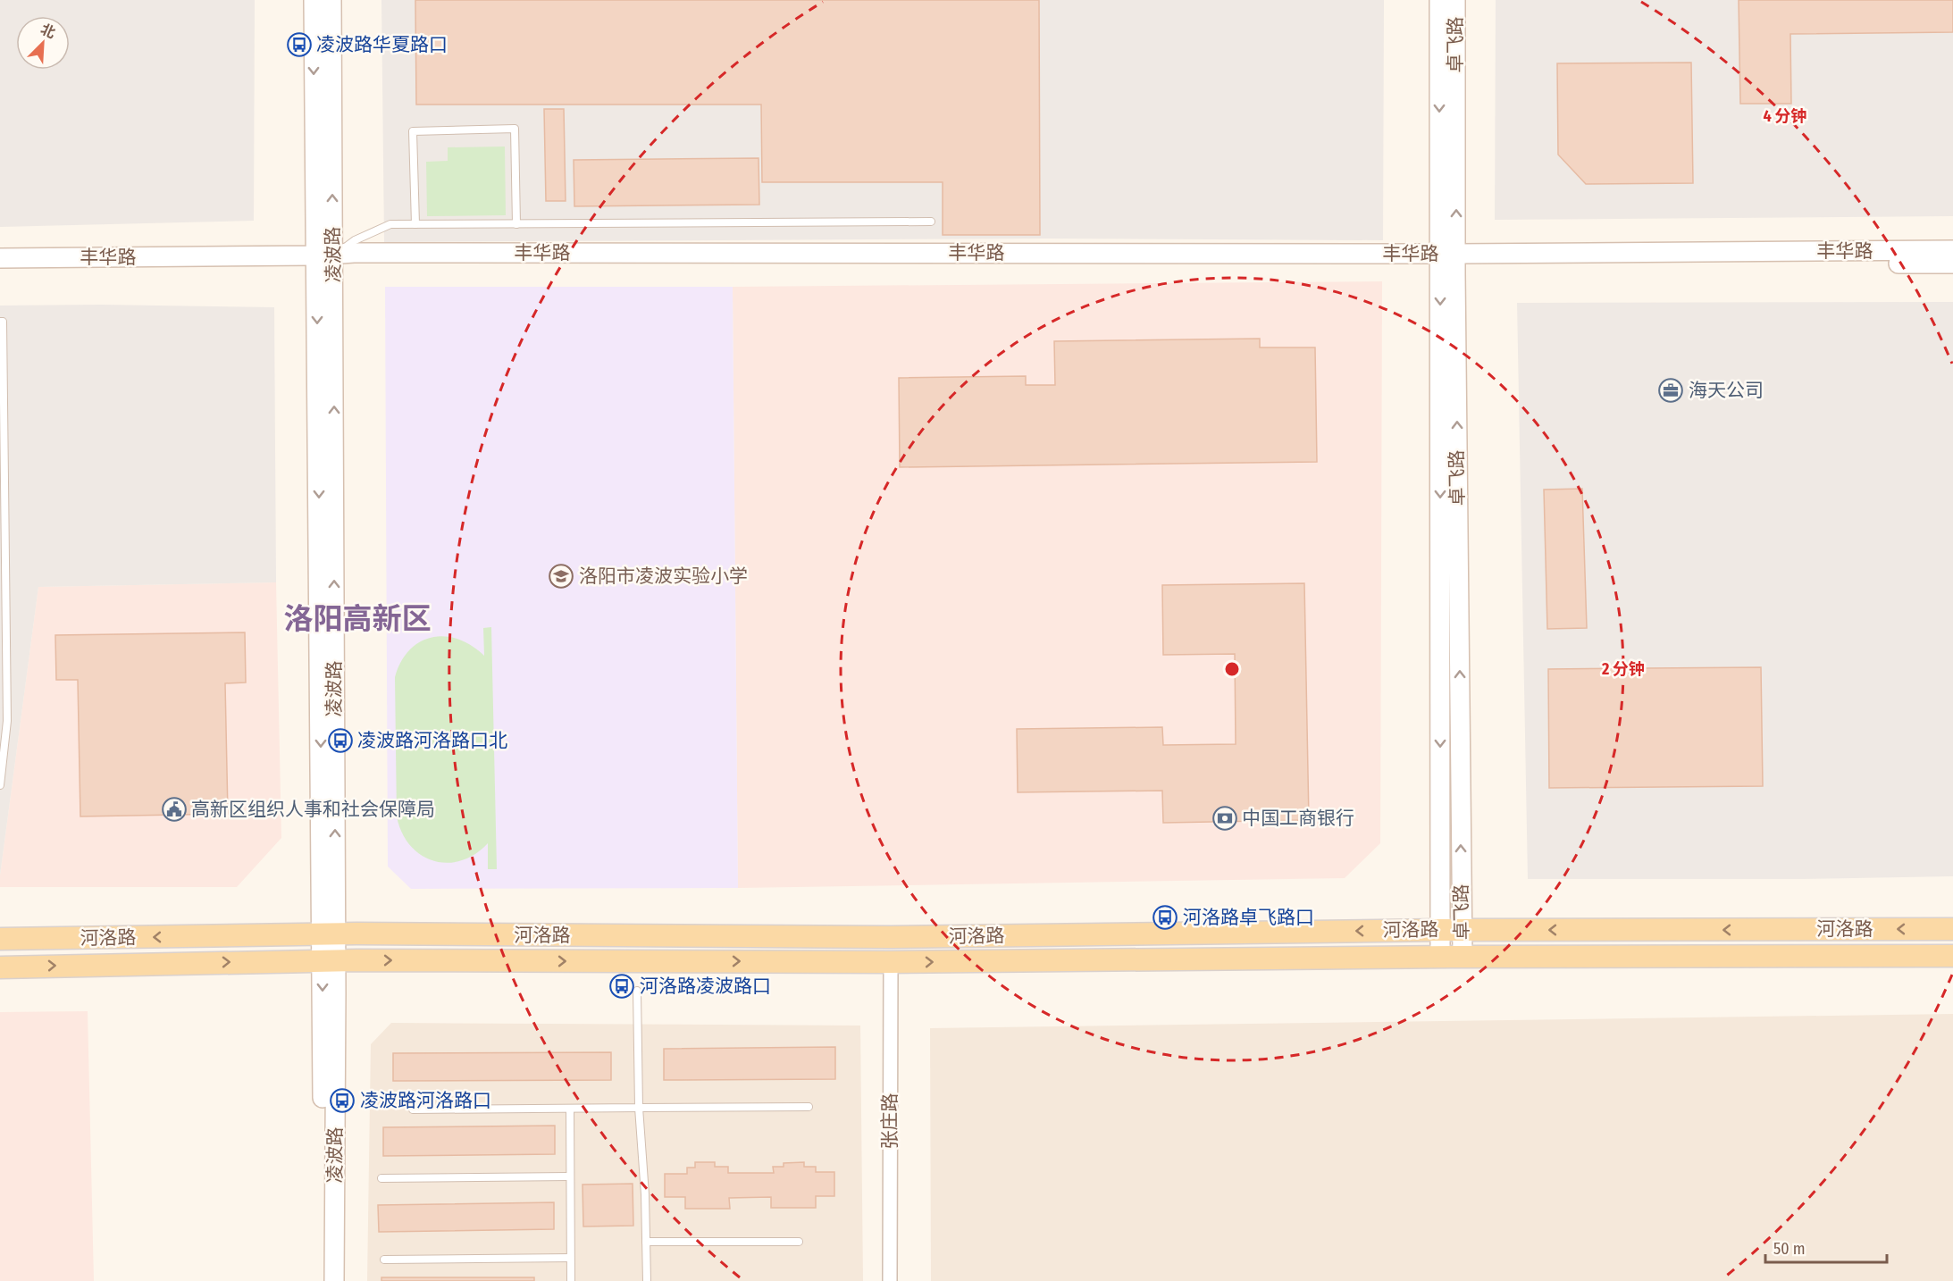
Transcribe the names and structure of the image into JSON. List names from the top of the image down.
{
  "streets": {
    "main road": ["河洛路"],
    "street": [
      "卓飞路",
      "丰华路",
      "凌波路",
      "张庄路"
    ]
  },
  "crossings": [
    ["卓飞路", "丰华路"],
    ["卓飞路", "河洛路"],
    ["丰华路", "凌波路"],
    ["凌波路", "河洛路"],
    ["河洛路", "张庄路"]
  ],
  "districts": ["洛阳高新区"],
  "places": {
    "bus stop": [
      "凌波路华夏路口",
      "凌波路河洛路口北",
      "河洛路卓飞路口",
      "河洛路凌波路口",
      "凌波路河洛路口"
    ],
    "office": ["海天公司"],
    "school or university": ["洛阳市凌波实验小学"],
    "public building": ["高新区组织人事和社会保障局"],
    "bank": ["中国工商银行"]
  },
  "scale_bar": "50 m",
  "north": "top right",
  "rings": ["4 分钟", "2 分钟"]
}
